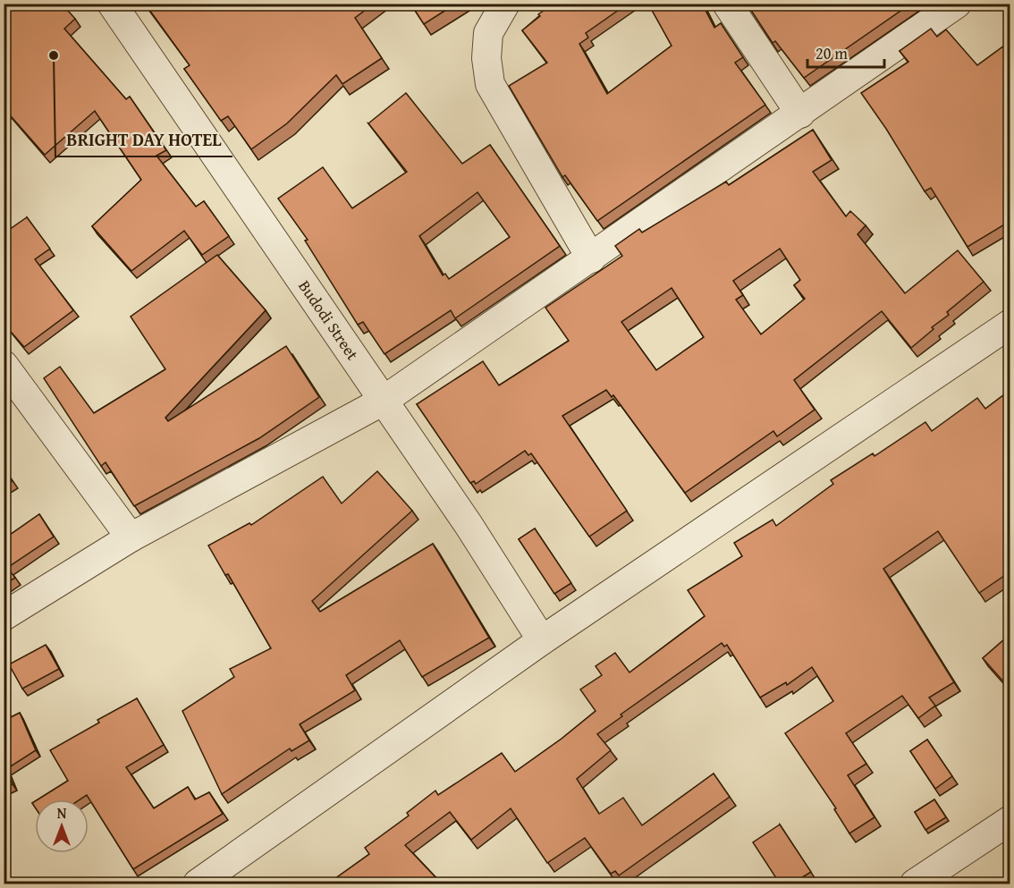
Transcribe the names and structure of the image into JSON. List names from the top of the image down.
{
  "streets": {
    "street": ["Budodi Street"]
  },
  "places": ["BRIGHT DAY HOTEL"],
  "scale_bar": "20 m",
  "north": "top"
}
